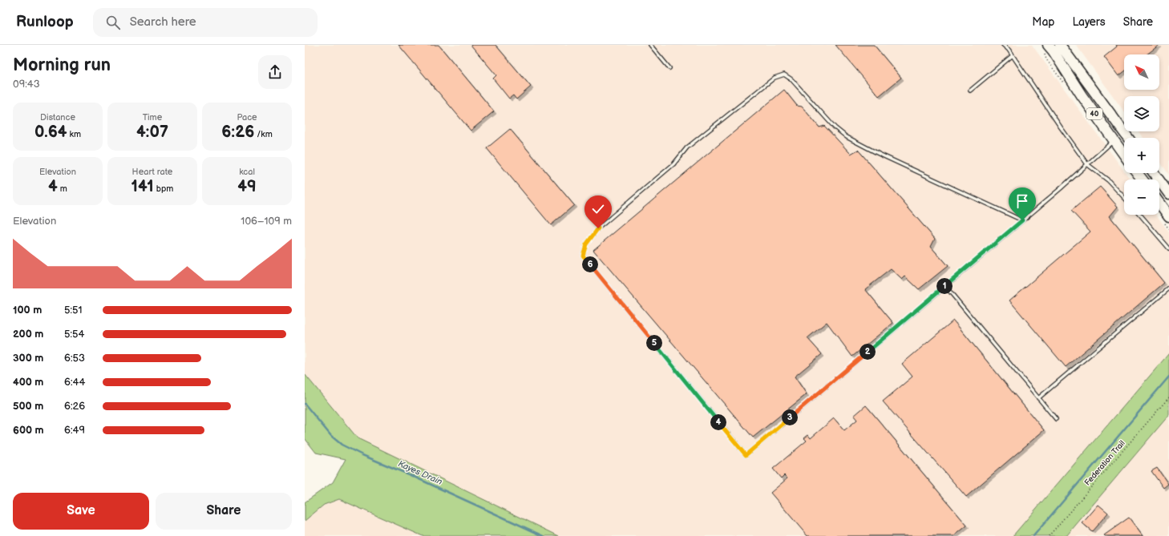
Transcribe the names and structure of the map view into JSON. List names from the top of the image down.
{
  "streets": {
    "main road": ["40"],
    "path": ["Federation Trail"]
  },
  "water": ["Kayes Drain"],
  "north": "top left",
  "page": {
    "header": "Runloop",
    "search": "Search here",
    "nav": ["Map", "Layers", "Share"],
    "heading": ["Morning run", "09:43"],
    "map_buttons": ["+", "−"],
    "stats": [
      ["Distance", "0.64 km"],
      ["Time", "4:07"],
      ["Pace", "6:26 /km"],
      ["Elevation", "4 m"],
      ["Heart rate", "141 bpm"],
      ["kcal", "49"]
    ],
    "chart": ["Elevation", "106–109 m"],
    "pins": [
      "6",
      "1",
      "5",
      "2",
      "3",
      "4"
    ],
    "list": [
      {
        "name": "100 m",
        "note": "5:51"
      },
      {
        "name": "200 m",
        "note": "5:54"
      },
      {
        "name": "300 m",
        "note": "6:53"
      },
      {
        "name": "400 m",
        "note": "6:44"
      },
      {
        "name": "500 m",
        "note": "6:26"
      },
      {
        "name": "600 m",
        "note": "6:49"
      }
    ],
    "buttons": ["Save", "Share"]
  }
}
